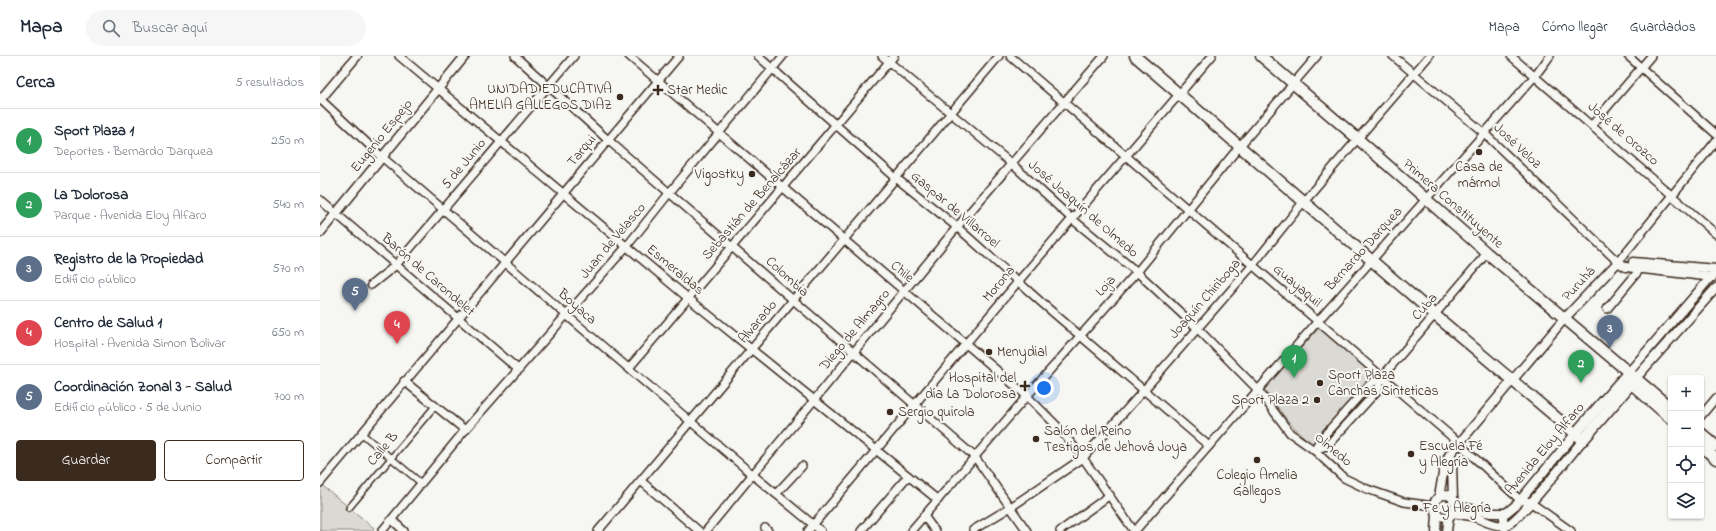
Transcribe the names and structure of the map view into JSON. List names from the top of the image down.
{
  "streets": {
    "main road": ["Primera Constituyente", "Avenida Eloy Alfaro"],
    "street": [
      "José de Orozco",
      "Eugenio Espejo",
      "José Veloz",
      "Tarqui",
      "5 de Junio",
      "Sebastián de Benalcázar",
      "José Joaquín de Olmedo",
      "Gaspar de Villarroel",
      "Juan de Velasco",
      "Bernardo Darquea",
      "Esmeraldas",
      "Chile",
      "Barón de Carondelet",
      "Colombia",
      "Morona",
      "Puruhá",
      "Loja",
      "Guayaquil",
      "Joaquín Chiriboga",
      "Boyaca",
      "Cuba",
      "Alvarado",
      "Diego de Almagro",
      "Calle B",
      "Olmedo"
    ]
  },
  "crossings": [
    ["José de Orozco", "Bernardo Darquea"],
    ["José de Orozco", "Puruhá"],
    ["Eugenio Espejo", "Esmeraldas"],
    ["Eugenio Espejo", "Barón de Carondelet"],
    ["Eugenio Espejo", "Boyaca"],
    ["José Veloz", "Bernardo Darquea"],
    ["José Veloz", "Puruhá"],
    ["José Veloz", "Joaquín Chiriboga"],
    ["Tarqui", "Esmeraldas"],
    ["Tarqui", "Chile"],
    ["Tarqui", "Barón de Carondelet"],
    ["Tarqui", "Colombia"],
    ["Tarqui", "Boyaca"],
    ["5 de Junio", "Esmeraldas"],
    ["5 de Junio", "Barón de Carondelet"],
    ["5 de Junio", "Colombia"],
    ["5 de Junio", "Boyaca"],
    ["Sebastián de Benalcázar", "José Joaquín de Olmedo"],
    ["Sebastián de Benalcázar", "Gaspar de Villarroel"],
    ["Sebastián de Benalcázar", "Esmeraldas"],
    ["Sebastián de Benalcázar", "Chile"],
    ["Sebastián de Benalcázar", "Colombia"],
    ["Sebastián de Benalcázar", "Boyaca"],
    ["Primera Constituyente", "Bernardo Darquea"],
    ["Primera Constituyente", "Puruhá"],
    ["Primera Constituyente", "Loja"],
    ["Primera Constituyente", "Joaquín Chiriboga"],
    ["Primera Constituyente", "Cuba"],
    ["Primera Constituyente", "Avenida Eloy Alfaro"],
    ["José Joaquín de Olmedo", "Bernardo Darquea"],
    ["José Joaquín de Olmedo", "Morona"],
    ["José Joaquín de Olmedo", "Loja"],
    ["José Joaquín de Olmedo", "Joaquín Chiriboga"],
    ["José Joaquín de Olmedo", "Alvarado"],
    ["José Joaquín de Olmedo", "Diego de Almagro"],
    ["José Joaquín de Olmedo", "Olmedo"],
    ["Gaspar de Villarroel", "Juan de Velasco"],
    ["Gaspar de Villarroel", "Bernardo Darquea"],
    ["Gaspar de Villarroel", "Morona"],
    ["Gaspar de Villarroel", "Loja"],
    ["Gaspar de Villarroel", "Joaquín Chiriboga"],
    ["Gaspar de Villarroel", "Alvarado"],
    ["Gaspar de Villarroel", "Diego de Almagro"],
    ["Juan de Velasco", "Esmeraldas"],
    ["Juan de Velasco", "Chile"],
    ["Juan de Velasco", "Barón de Carondelet"],
    ["Juan de Velasco", "Colombia"],
    ["Juan de Velasco", "Boyaca"],
    ["Bernardo Darquea", "Chile"],
    ["Bernardo Darquea", "Guayaquil"],
    ["Bernardo Darquea", "Olmedo"],
    ["Esmeraldas", "Morona"],
    ["Esmeraldas", "Loja"],
    ["Esmeraldas", "Alvarado"],
    ["Esmeraldas", "Diego de Almagro"],
    ["Chile", "Morona"],
    ["Chile", "Loja"],
    ["Chile", "Joaquín Chiriboga"],
    ["Chile", "Alvarado"],
    ["Chile", "Diego de Almagro"],
    ["Colombia", "Morona"],
    ["Colombia", "Loja"],
    ["Colombia", "Joaquín Chiriboga"],
    ["Colombia", "Alvarado"],
    ["Colombia", "Diego de Almagro"],
    ["Morona", "Guayaquil"],
    ["Morona", "Boyaca"],
    ["Puruhá", "Guayaquil"],
    ["Loja", "Guayaquil"],
    ["Guayaquil", "Joaquín Chiriboga"],
    ["Guayaquil", "Cuba"],
    ["Guayaquil", "Diego de Almagro"],
    ["Guayaquil", "Avenida Eloy Alfaro"],
    ["Boyaca", "Alvarado"],
    ["Boyaca", "Diego de Almagro"],
    ["Cuba", "Olmedo"]
  ],
  "places": {
    "health": ["Star Medic", "Hospital del día La Dolorosa"],
    "other": [
      "UNIDAD EDUCATIVA AMELIA GALLEGOS DIAZ",
      "Casa de mármol",
      "Vigostky",
      "Menydial",
      "Sport Plaza Canchas Sinteticas",
      "Sport Plaza 2",
      "Sergio quirola",
      "Salón del Reino Testigos de Jehová Joya",
      "Escuela Fé y Alegría",
      "Colegio Amelia Gallegos",
      "Fe y Alegría"
    ]
  },
  "page": {
    "header": "Mapa",
    "search": "Buscar aquí",
    "nav": ["Mapa", "Cómo llegar", "Guardados"],
    "heading": ["Cerca", "5 resultados"],
    "list": [
      {
        "mark": "1",
        "name": "Sport Plaza 1",
        "note": "Deportes · Bernardo Darquea",
        "value": "250 m"
      },
      {
        "mark": "2",
        "name": "La Dolorosa",
        "note": "Parque · Avenida Eloy Alfaro",
        "value": "540 m"
      },
      {
        "mark": "3",
        "name": "Registro de la Propiedad",
        "note": "Edificio público",
        "value": "570 m"
      },
      {
        "mark": "4",
        "name": "Centro de Salud 1",
        "note": "Hospital · Avenida Simon Bolivar",
        "value": "650 m"
      },
      {
        "mark": "5",
        "name": "Coordinación Zonal 3 - Salud",
        "note": "Edificio público · 5 de Junio",
        "value": "700 m"
      }
    ],
    "pins": [
      "5",
      "4",
      "3",
      "1",
      "2"
    ],
    "map_buttons": ["+", "−"],
    "buttons": ["Guardar", "Compartir"]
  }
}
